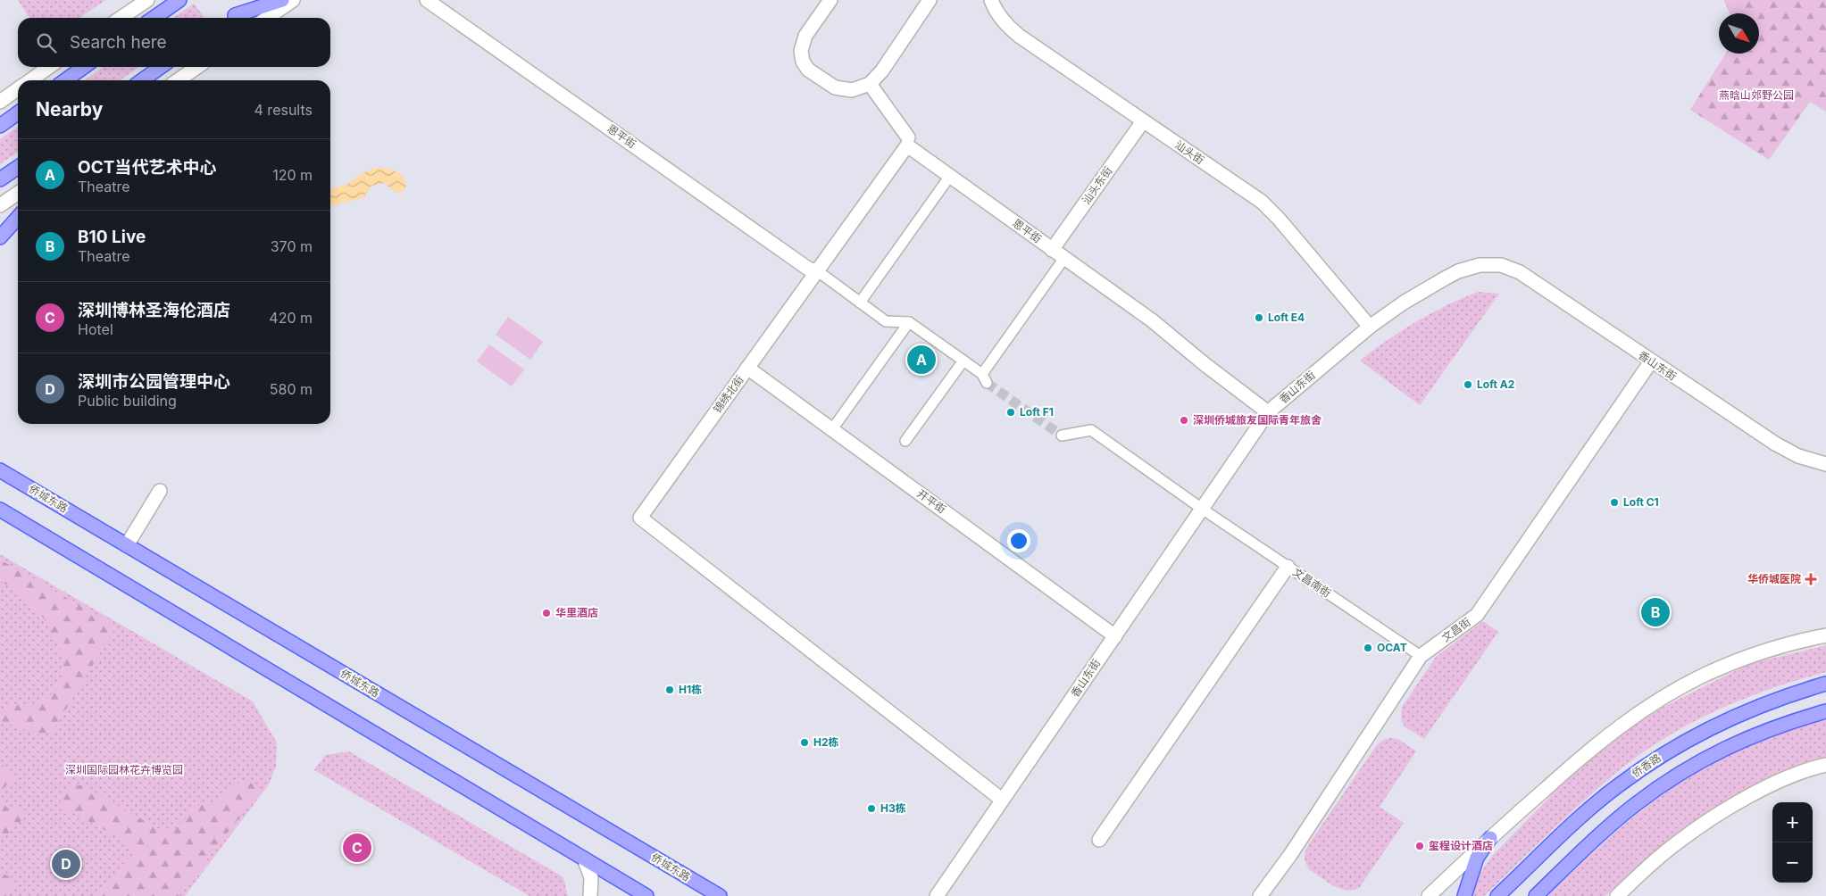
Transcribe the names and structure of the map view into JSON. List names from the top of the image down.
{
  "streets": {
    "main road": ["侨城东路", "侨香路"],
    "street": [
      "恩平街",
      "汕头街",
      "汕头东街",
      "香山东街",
      "锦绣北街",
      "开平街",
      "文昌南街",
      "文昌街"
    ]
  },
  "crossings": [
    ["恩平街", "汕头东街"],
    ["恩平街", "香山东街"],
    ["恩平街", "锦绣北街"],
    ["汕头街", "汕头东街"],
    ["汕头街", "香山东街"],
    ["香山东街", "锦绣北街"],
    ["香山东街", "开平街"],
    ["香山东街", "文昌南街"],
    ["香山东街", "文昌街"],
    ["锦绣北街", "开平街"],
    ["文昌南街", "文昌街"]
  ],
  "parks": ["燕晗山郊野公园", "深圳国际园林花卉博览园"],
  "places": {
    "other": [
      "Loft E4",
      "Loft A2",
      "Loft F1",
      "深圳侨城旅友国际青年旅舍",
      "Loft C1",
      "华里酒店",
      "OCAT",
      "H1栋",
      "H2栋",
      "H3栋",
      "玺程设计酒店"
    ],
    "health": ["华侨城医院"]
  },
  "north": "bottom right",
  "page": {
    "search": "Search here",
    "heading": ["Nearby", "4 results"],
    "list": [
      {
        "mark": "A",
        "name": "OCT当代艺术中心",
        "note": "Theatre",
        "value": "120 m"
      },
      {
        "mark": "B",
        "name": "B10 Live",
        "note": "Theatre",
        "value": "370 m"
      },
      {
        "mark": "C",
        "name": "深圳博林圣海伦酒店",
        "note": "Hotel",
        "value": "420 m"
      },
      {
        "mark": "D",
        "name": "深圳市公园管理中心",
        "note": "Public building",
        "value": "580 m"
      }
    ],
    "pins": [
      "A",
      "B",
      "C",
      "D"
    ],
    "map_buttons": ["+", "−"]
  }
}
